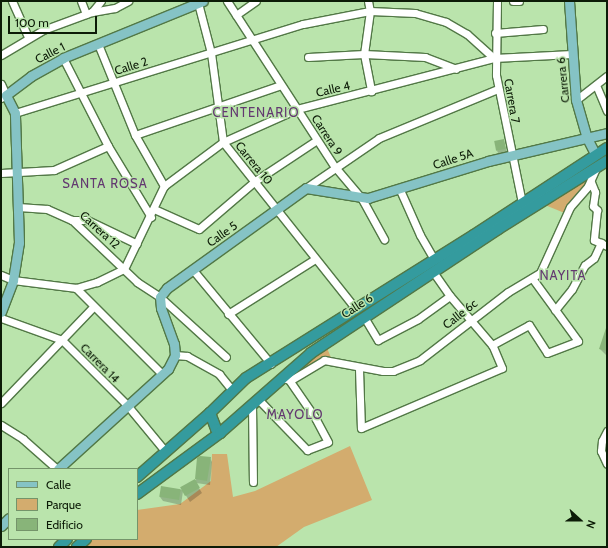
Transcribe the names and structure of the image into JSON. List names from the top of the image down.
{
  "streets": {
    "highway": ["Calle 6"],
    "main road": [
      "Calle 1",
      "Carrera 6",
      "Calle 5A",
      "Calle 5"
    ],
    "street": [
      "Calle 2",
      "Calle 4",
      "Carrera 7",
      "Carrera 9",
      "Carrera 10",
      "Carrera 12",
      "Calle 6c",
      "Carrera 14"
    ]
  },
  "crossings": [
    ["Calle 1", "Carrera 10"],
    ["Calle 2", "Calle 4"],
    ["Calle 2", "Carrera 7"],
    ["Calle 2", "Carrera 9"],
    ["Calle 2", "Carrera 10"],
    ["Carrera 6", "Calle 4"],
    ["Carrera 6", "Calle 5A"],
    ["Carrera 6", "Calle 6"],
    ["Calle 4", "Carrera 7"],
    ["Calle 4", "Carrera 9"],
    ["Calle 4", "Carrera 10"],
    ["Calle 4", "Carrera 12"],
    ["Carrera 7", "Calle 5A"],
    ["Carrera 7", "Calle 5"],
    ["Carrera 7", "Calle 6"],
    ["Carrera 9", "Calle 5A"],
    ["Carrera 9", "Calle 5"],
    ["Calle 5A", "Calle 5"],
    ["Carrera 10", "Calle 5"],
    ["Carrera 10", "Calle 6"],
    ["Carrera 12", "Calle 5"],
    ["Calle 6", "Calle 6c"],
    ["Calle 6", "Carrera 14"]
  ],
  "districts": [
    "CENTENARIO",
    "SANTA ROSA",
    "NAYITA",
    "MAYOLO"
  ],
  "legend": ["Calle", "Parque", "Edificio"],
  "scale_bar": "100 m",
  "north": "right"
}
